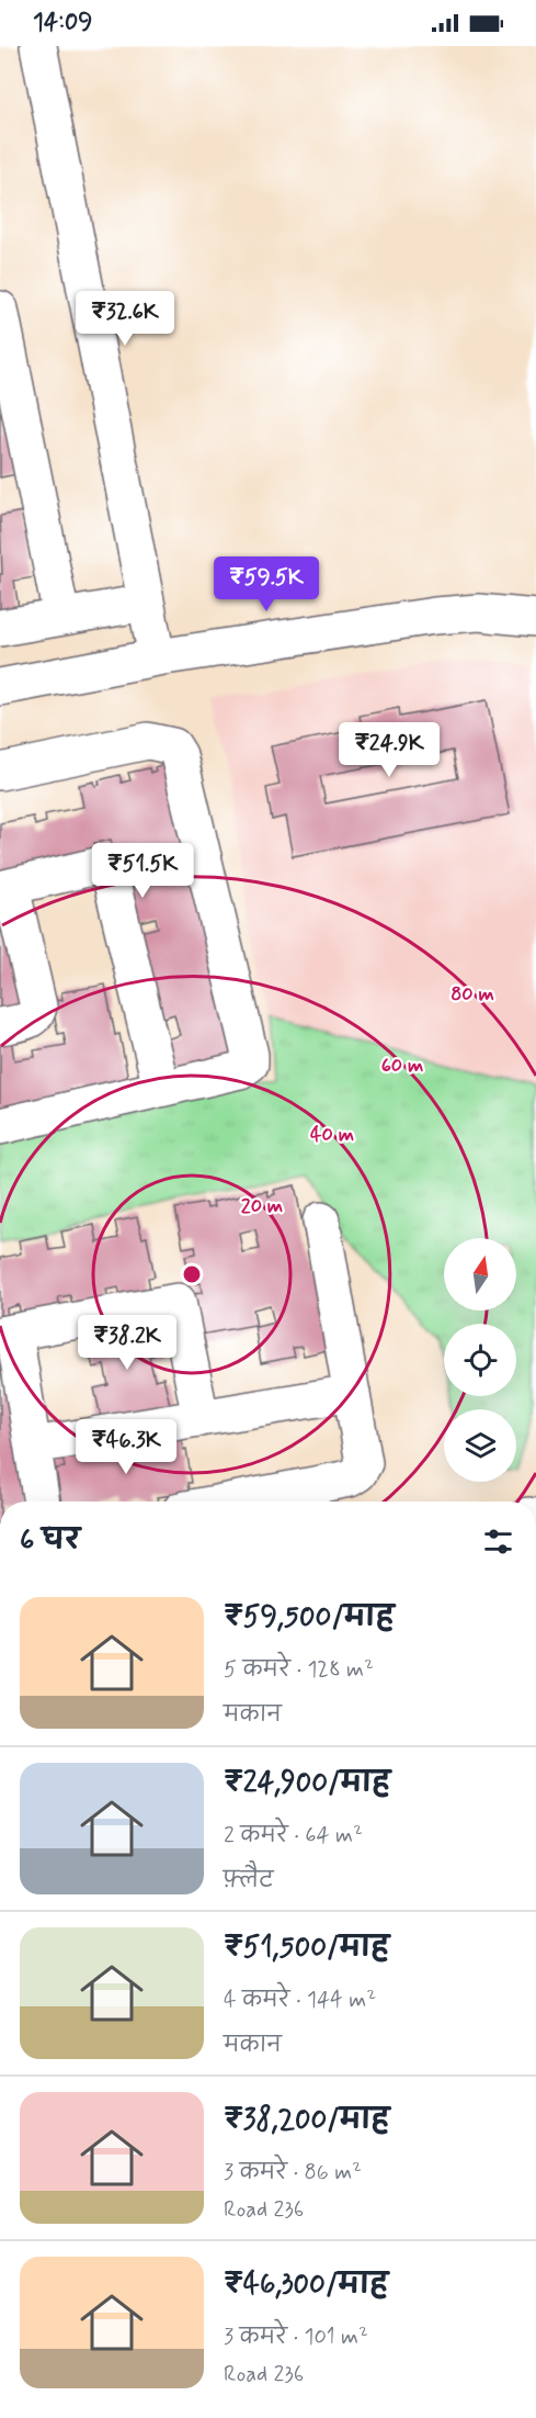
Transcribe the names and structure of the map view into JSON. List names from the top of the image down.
{
  "north": "top",
  "page": {
    "status": "14:09",
    "price": [
      "₹32.6K",
      "₹59.5K",
      "₹24.9K",
      "₹51.5K",
      "₹38.2K",
      "₹46.3K"
    ],
    "heading": "6 घर",
    "list": [
      {
        "name": "₹59,500/माह",
        "note": "5 कमरे · 128 m² · मकान"
      },
      {
        "name": "₹24,900/माह",
        "note": "2 कमरे · 64 m² · फ़्लैट"
      },
      {
        "name": "₹51,500/माह",
        "note": "4 कमरे · 144 m² · मकान"
      },
      {
        "name": "₹38,200/माह",
        "note": "3 कमरे · 86 m² · Road 236"
      },
      {
        "name": "₹46,300/माह",
        "note": "3 कमरे · 101 m² · Road 236"
      }
    ]
  },
  "rings": [
    "80 m",
    "60 m",
    "40 m",
    "20 m"
  ]
}
